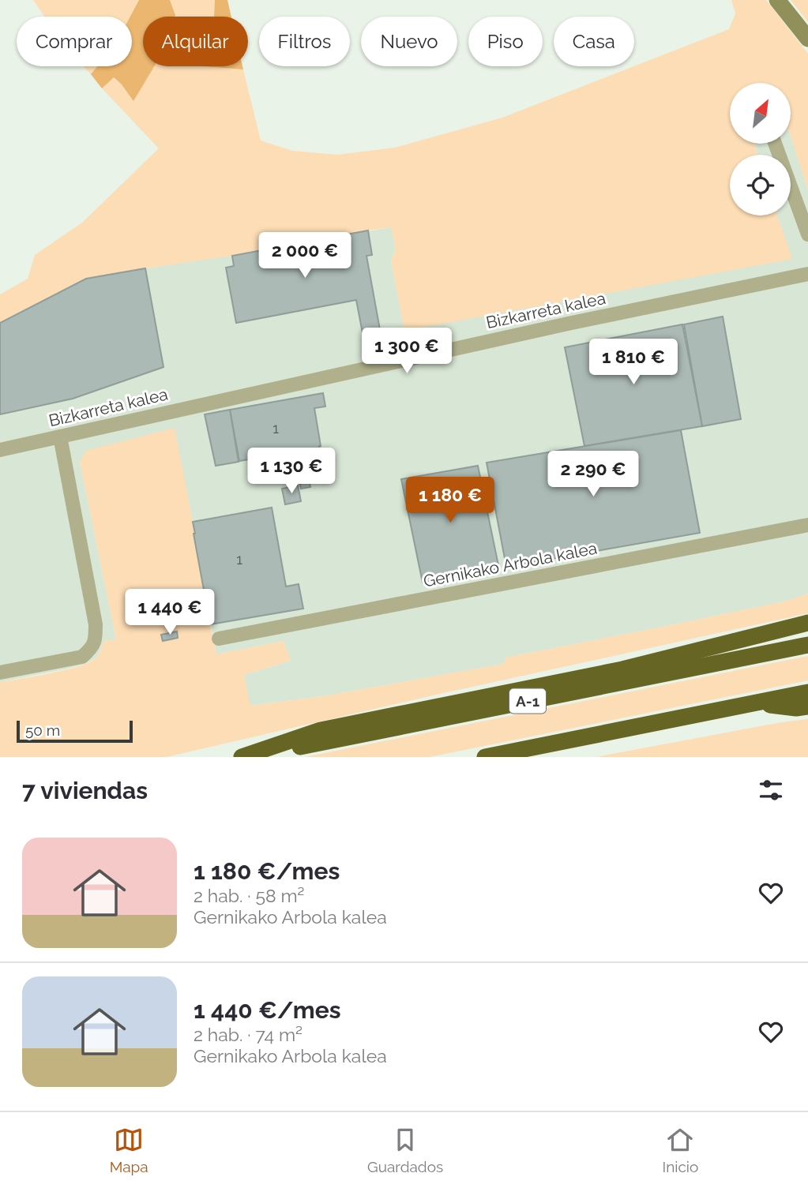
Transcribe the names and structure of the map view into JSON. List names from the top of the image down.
{
  "streets": {
    "highway": ["A-1"],
    "street": ["Bizkarreta kalea", "Gernikako Arbola kalea"]
  },
  "house_numbers": ["1", "1"],
  "scale_bar": "50 m",
  "north": "top right",
  "page": {
    "chip": [
      "Comprar",
      "Alquilar",
      "Filtros",
      "Nuevo",
      "Piso",
      "Casa"
    ],
    "price": [
      "2 000 €",
      "1 300 €",
      "1 810 €",
      "1 130 €",
      "2 290 €",
      "1 180 €",
      "1 440 €"
    ],
    "scale": "50 m",
    "heading": "7 viviendas",
    "list": [
      {
        "name": "1 180 €/mes",
        "note": "2 hab. · 58 m² · Gernikako Arbola kalea"
      },
      {
        "name": "1 440 €/mes",
        "note": "2 hab. · 74 m² · Gernikako Arbola kalea"
      }
    ],
    "tabs": ["Mapa", "Guardados", "Inicio"]
  }
}
